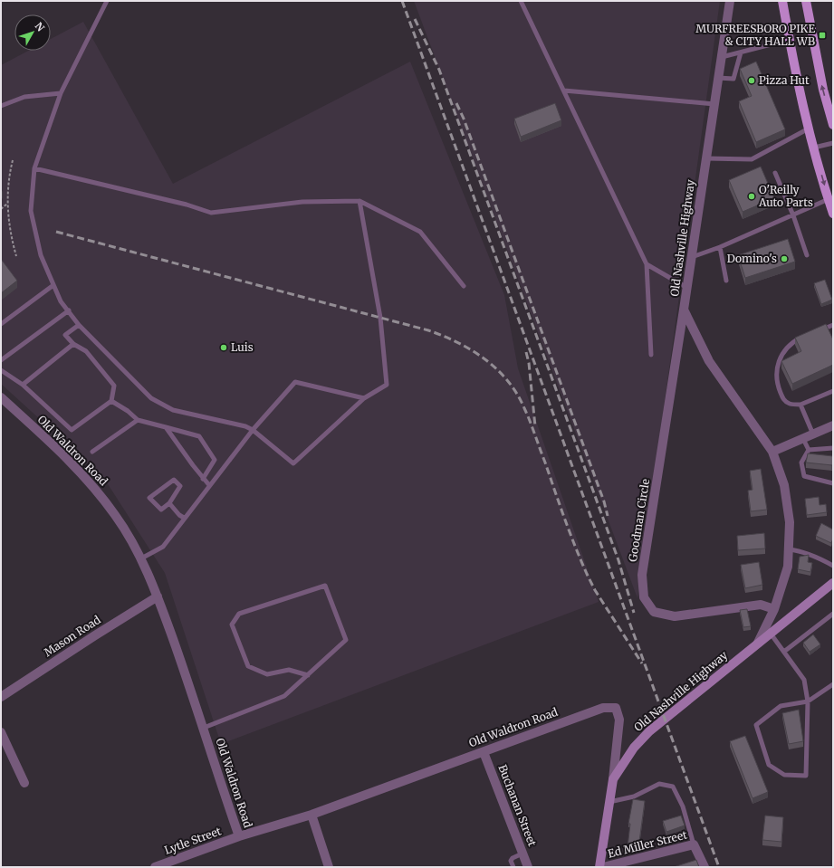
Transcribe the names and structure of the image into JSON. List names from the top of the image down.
{
  "streets": {
    "main road": ["Old Nashville Highway"],
    "street": [
      "Old Waldron Road",
      "Goodman Circle",
      "Mason Road",
      "Buchanan Street",
      "Lytle Street",
      "Ed Miller Street"
    ]
  },
  "crossings": [
    ["Old Nashville Highway", "Old Waldron Road"],
    ["Old Nashville Highway", "Goodman Circle"],
    ["Old Waldron Road", "Mason Road"],
    ["Old Waldron Road", "Buchanan Street"],
    ["Old Waldron Road", "Lytle Street"]
  ],
  "places": {
    "transit": ["MURFREESBORO PIKE & CITY HALL WB"],
    "other": [
      "Pizza Hut",
      "O'Reilly Auto Parts",
      "Domino's",
      "Luis"
    ]
  },
  "north": "top right"
}
